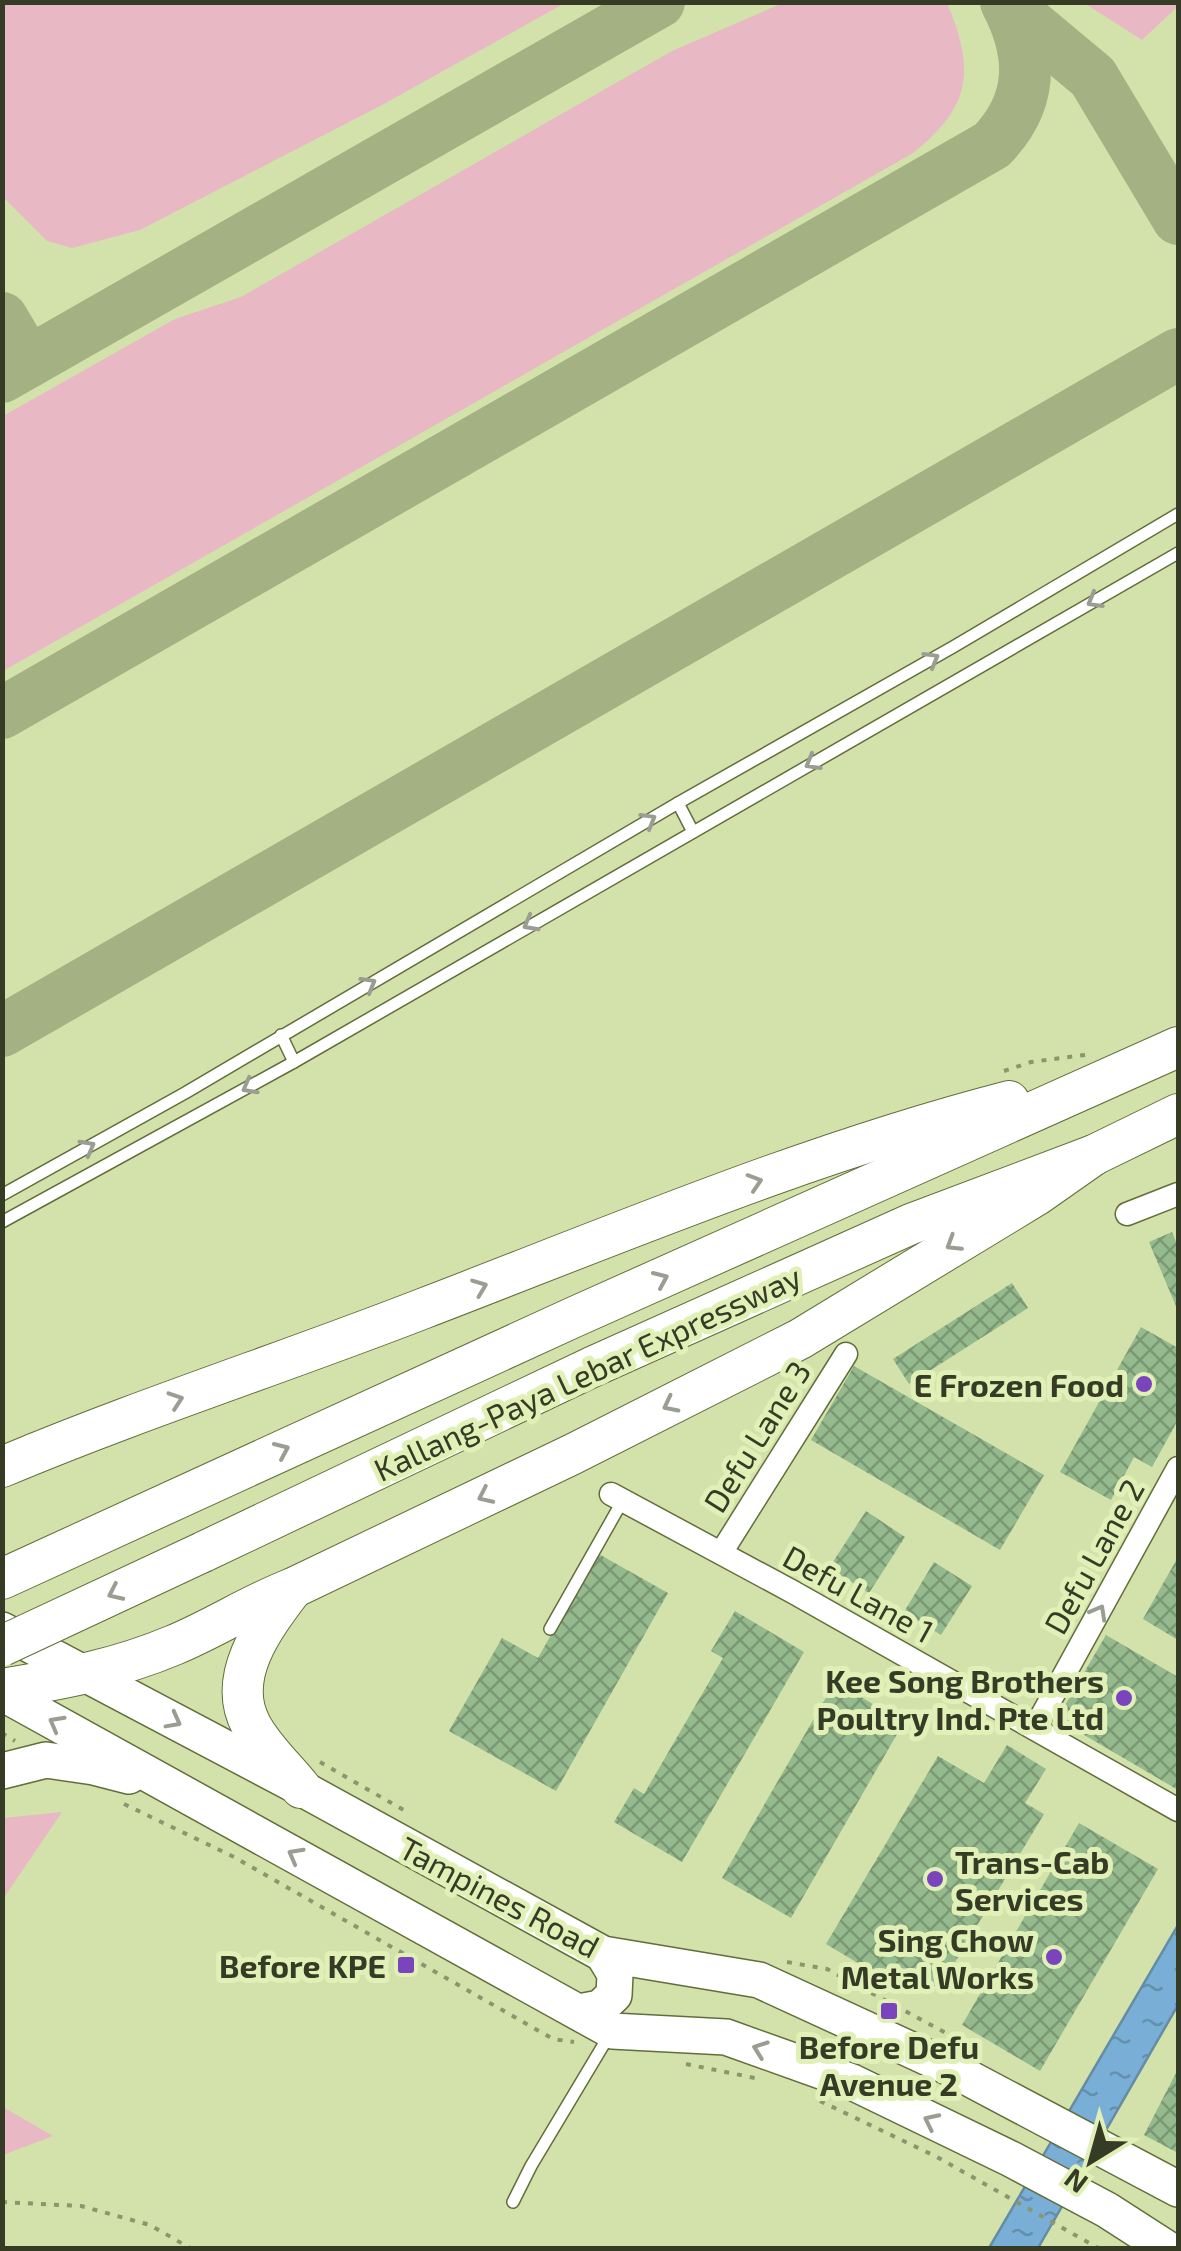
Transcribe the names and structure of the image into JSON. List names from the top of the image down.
{
  "streets": {
    "highway": ["Kallang-Paya Lebar Expressway"],
    "main road": ["Tampines Road"],
    "street": ["Defu Lane 3", "Defu Lane 2", "Defu Lane 1"]
  },
  "crossings": [
    ["Defu Lane 3", "Defu Lane 1"],
    ["Defu Lane 2", "Defu Lane 1"]
  ],
  "one_way": ["Defu Lane 2"],
  "places": {
    "other": [
      "E Frozen Food",
      "Kee Song Brothers Poultry Ind. Pte Ltd",
      "Trans-Cab Services",
      "Sing Chow Metal Works"
    ],
    "transit": ["Before KPE", "Before Defu Avenue 2"]
  },
  "north": "bottom left"
}
